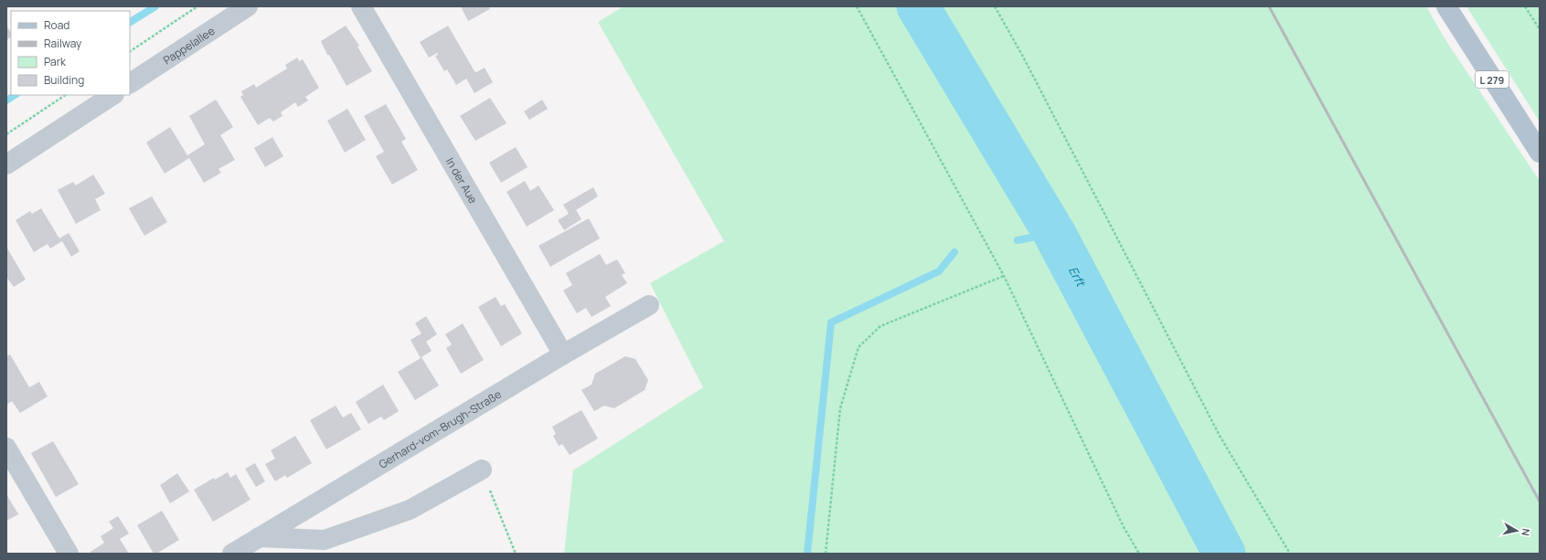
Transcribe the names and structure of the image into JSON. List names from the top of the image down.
{
  "streets": {
    "main road": ["L 279"],
    "street": ["Pappelallee", "In der Aue", "Gerhard-vom-Brugh-Straße"]
  },
  "crossings": [
    ["In der Aue", "Gerhard-vom-Brugh-Straße"]
  ],
  "water": ["Erft"],
  "legend": [
    "Road",
    "Railway",
    "Park",
    "Building"
  ],
  "north": "right"
}
